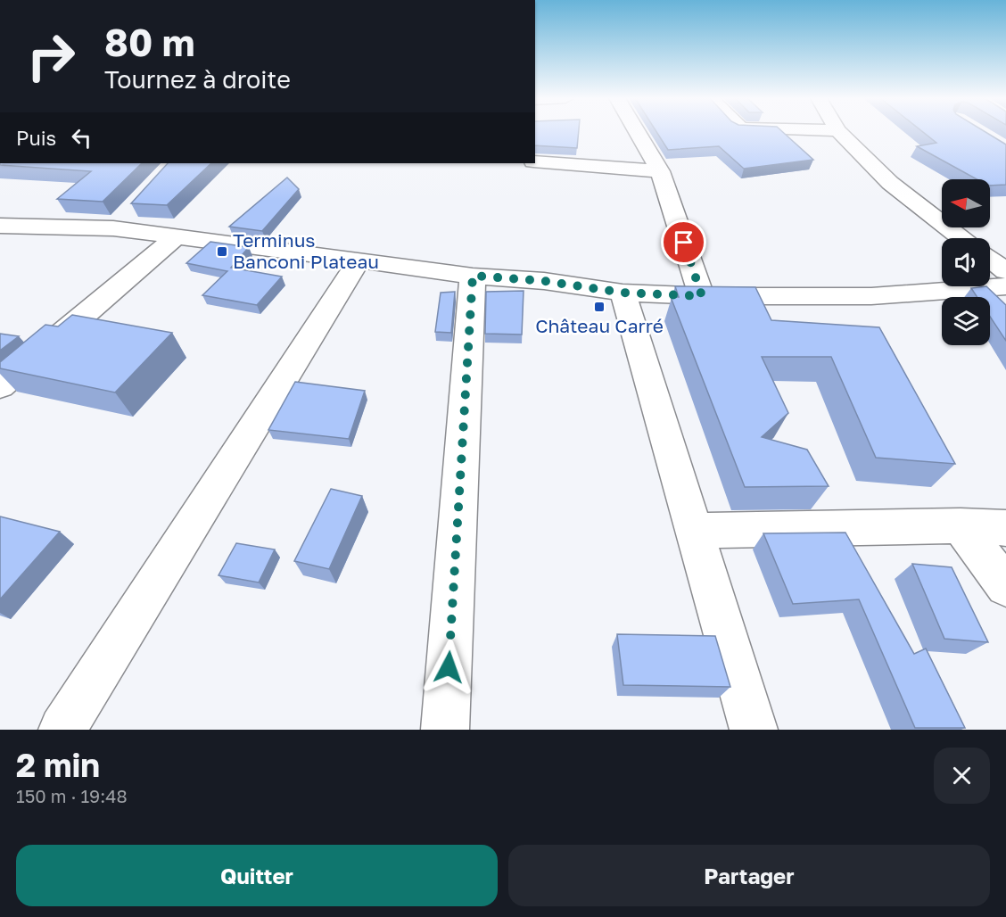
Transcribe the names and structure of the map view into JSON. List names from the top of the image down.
{
  "places": {
    "transit": ["Terminus Banconi Plateau", "Château Carré"]
  },
  "north": "left",
  "page": {
    "turn": ["80 m", "Tournez à droite"],
    "then": "Puis",
    "heading": ["2 min", "150 m · 19:48"],
    "buttons": ["Quitter", "Partager"]
  }
}
